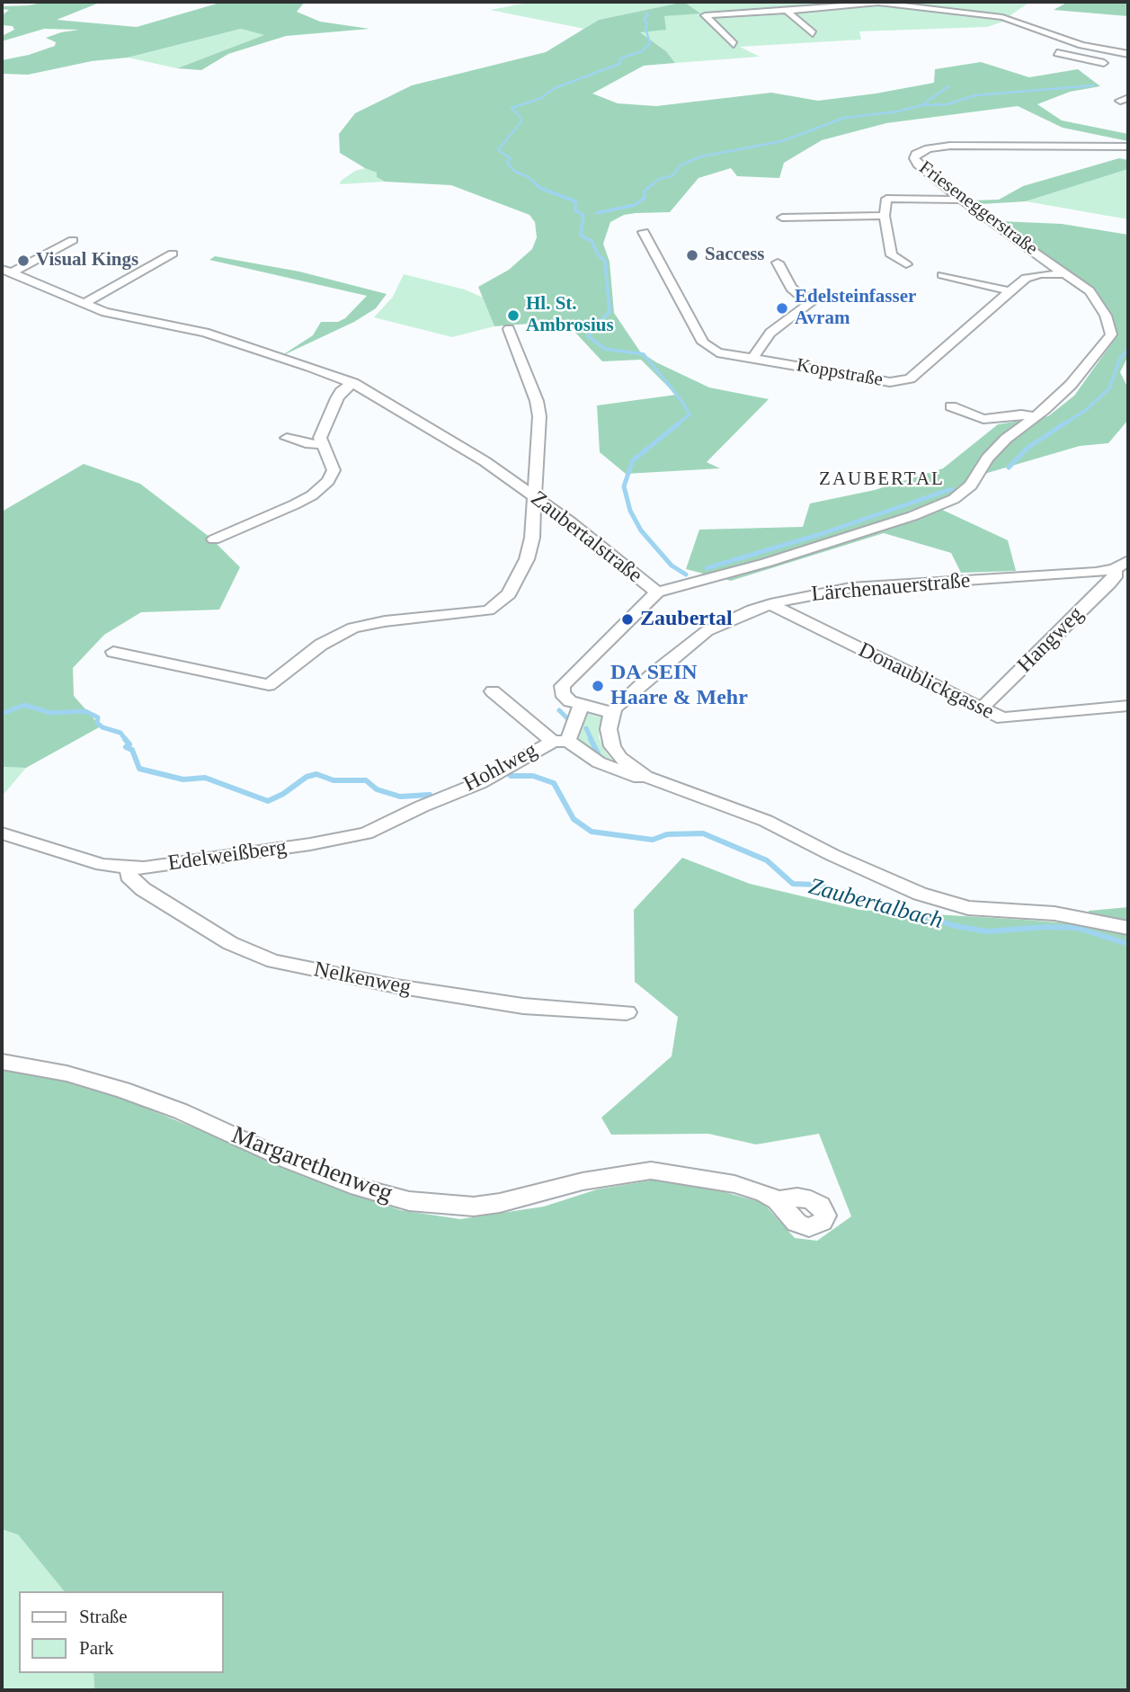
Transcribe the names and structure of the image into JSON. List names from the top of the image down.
{
  "streets": {
    "street": [
      "Frieseneggerstraße",
      "Koppstraße",
      "Zaubertalstraße",
      "Lärchenauerstraße",
      "Hangweg",
      "Donaublickgasse",
      "Hohlweg",
      "Edelweißberg",
      "Nelkenweg",
      "Margarethenweg"
    ]
  },
  "crossings": [
    ["Frieseneggerstraße", "Koppstraße"],
    ["Frieseneggerstraße", "Zaubertalstraße"],
    ["Zaubertalstraße", "Hohlweg"],
    ["Lärchenauerstraße", "Hangweg"],
    ["Lärchenauerstraße", "Donaublickgasse"],
    ["Hangweg", "Donaublickgasse"],
    ["Hohlweg", "Edelweißberg"],
    ["Edelweißberg", "Nelkenweg"]
  ],
  "districts": ["ZAUBERTAL"],
  "water": ["Zaubertalbach"],
  "places": [
    "Saccess",
    "Visual Kings",
    "Edelsteinfasser Avram",
    "Hl. St. Ambrosius",
    "Zaubertal",
    "DA SEIN Haare & Mehr"
  ],
  "legend": ["Straße", "Park"]
}
